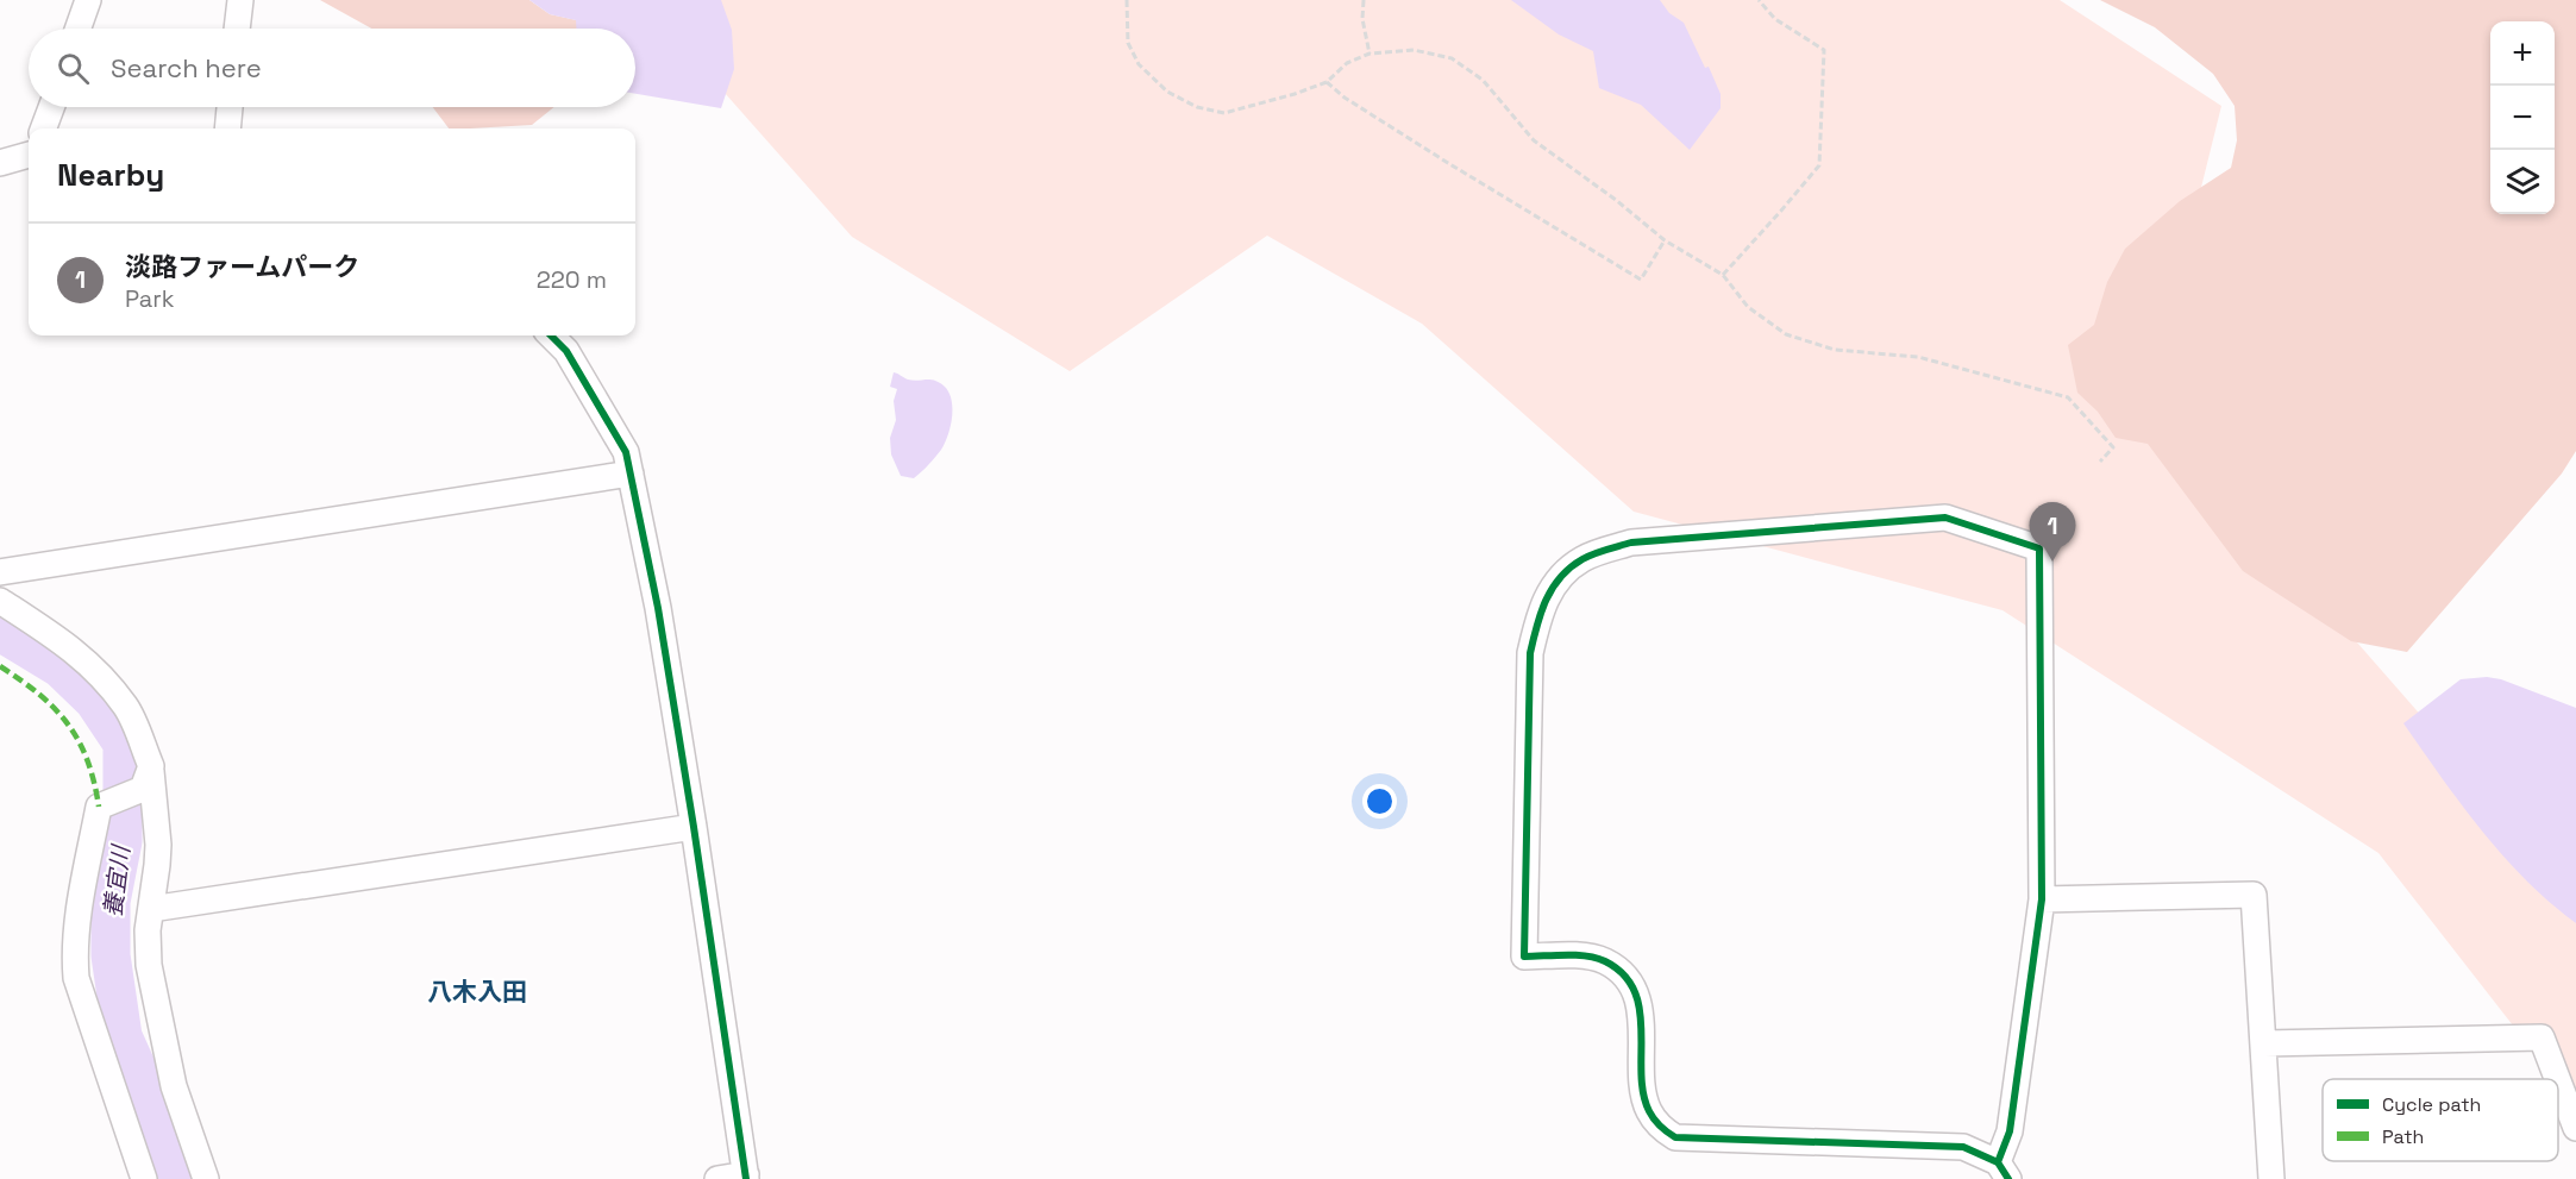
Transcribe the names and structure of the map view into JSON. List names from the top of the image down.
{
  "districts": ["八木入田"],
  "water": ["養宜川"],
  "legend": ["Cycle path", "Path"],
  "page": {
    "map_buttons": ["+", "−"],
    "search": "Search here",
    "heading": "Nearby",
    "list": [
      {
        "mark": "1",
        "name": "淡路ファームパーク",
        "note": "Park",
        "value": "220 m"
      }
    ],
    "pins": "1"
  }
}
